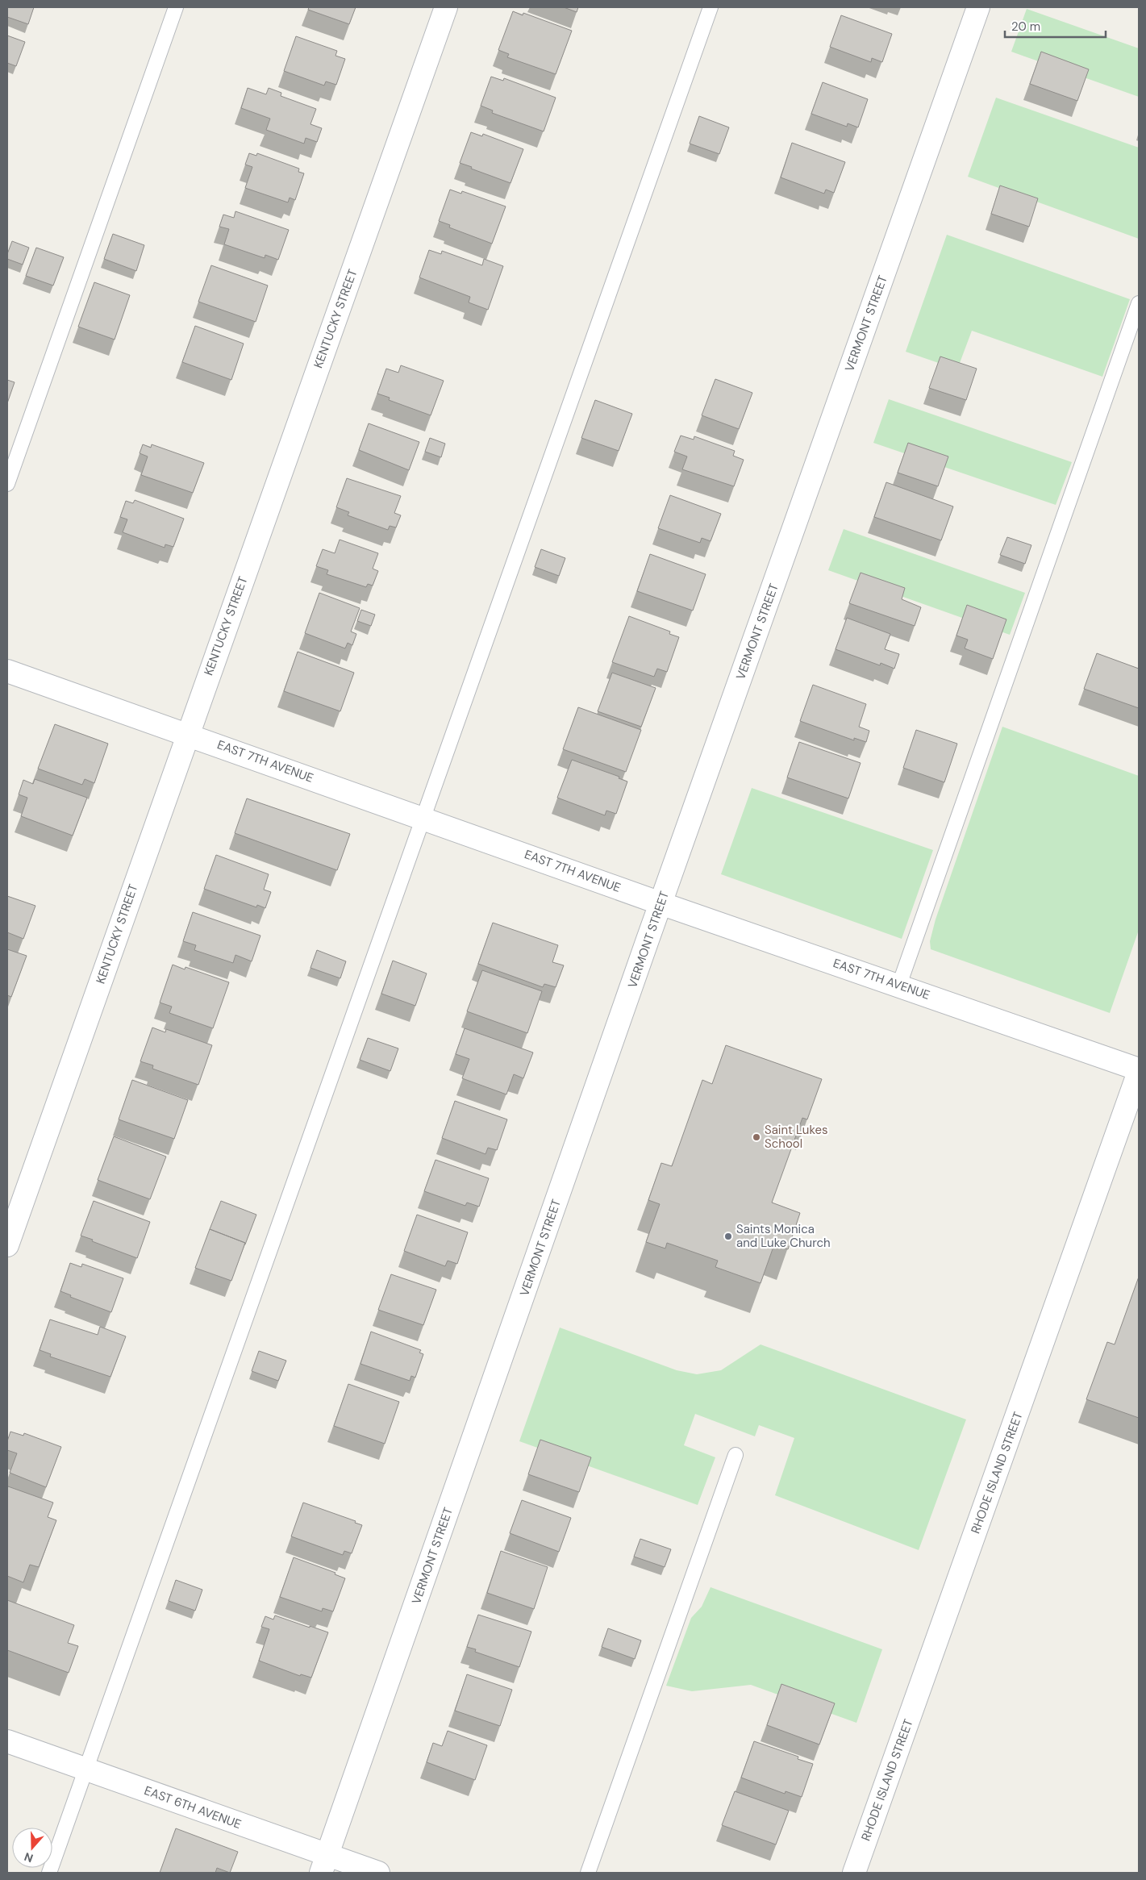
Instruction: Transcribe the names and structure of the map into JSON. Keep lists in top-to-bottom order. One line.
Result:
{"streets":{"street":["KENTUCKY STREET","VERMONT STREET","EAST 7TH AVENUE","RHODE ISLAND STREET","EAST 6TH AVENUE"]},"crossings":[["KENTUCKY STREET","EAST 7TH AVENUE"],["VERMONT STREET","EAST 7TH AVENUE"],["VERMONT STREET","EAST 6TH AVENUE"],["EAST 7TH AVENUE","RHODE ISLAND STREET"]],"places":["Saint Lukes School","Saints Monica and Luke Church"],"scale_bar":"20 m","north":"bottom"}
